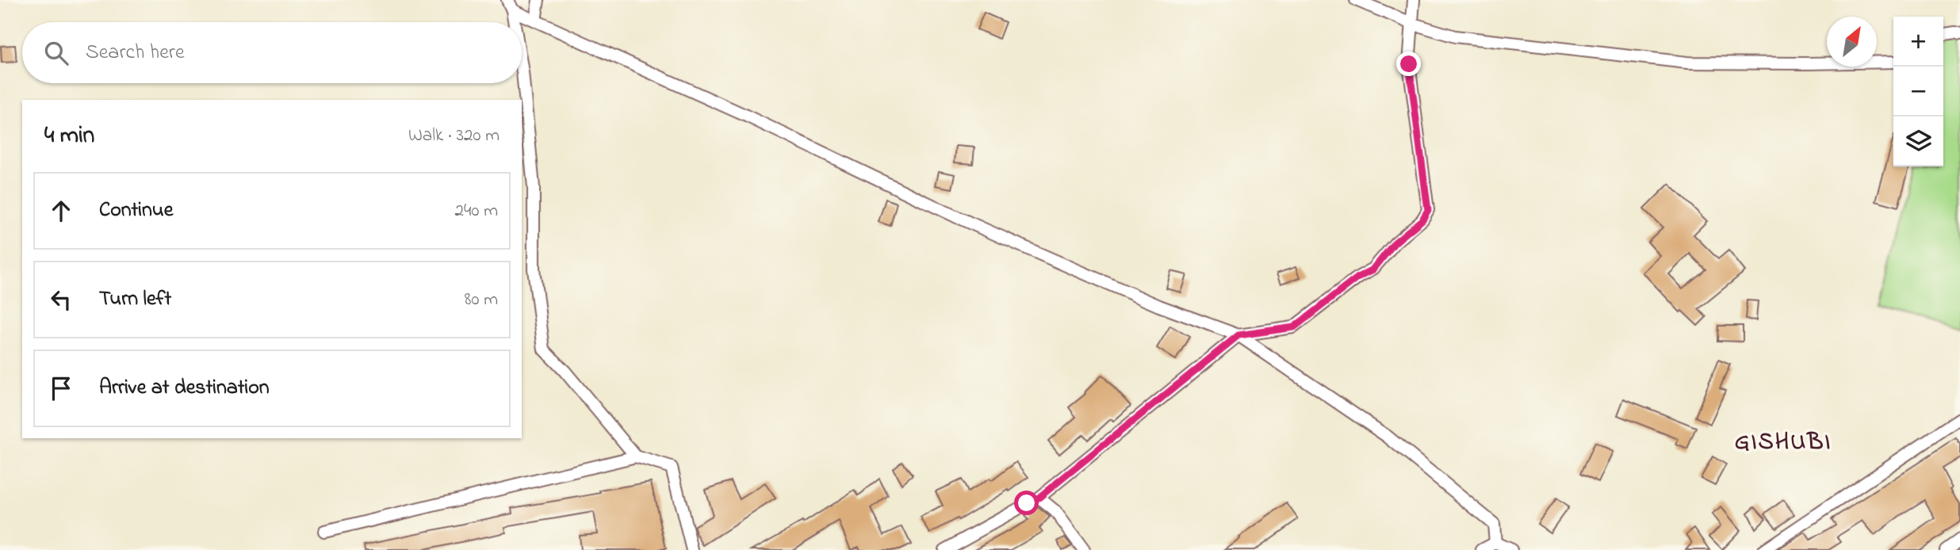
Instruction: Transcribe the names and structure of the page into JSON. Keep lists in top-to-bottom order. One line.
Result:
{"districts":["GISHUBI"],"north":"top right","page":{"map_buttons":["+","−"],"search":"Search here","heading":["4 min","Walk · 320 m"],"list":[["Continue","240 m"],["Turn left","80 m"],"Arrive at destination"]}}
